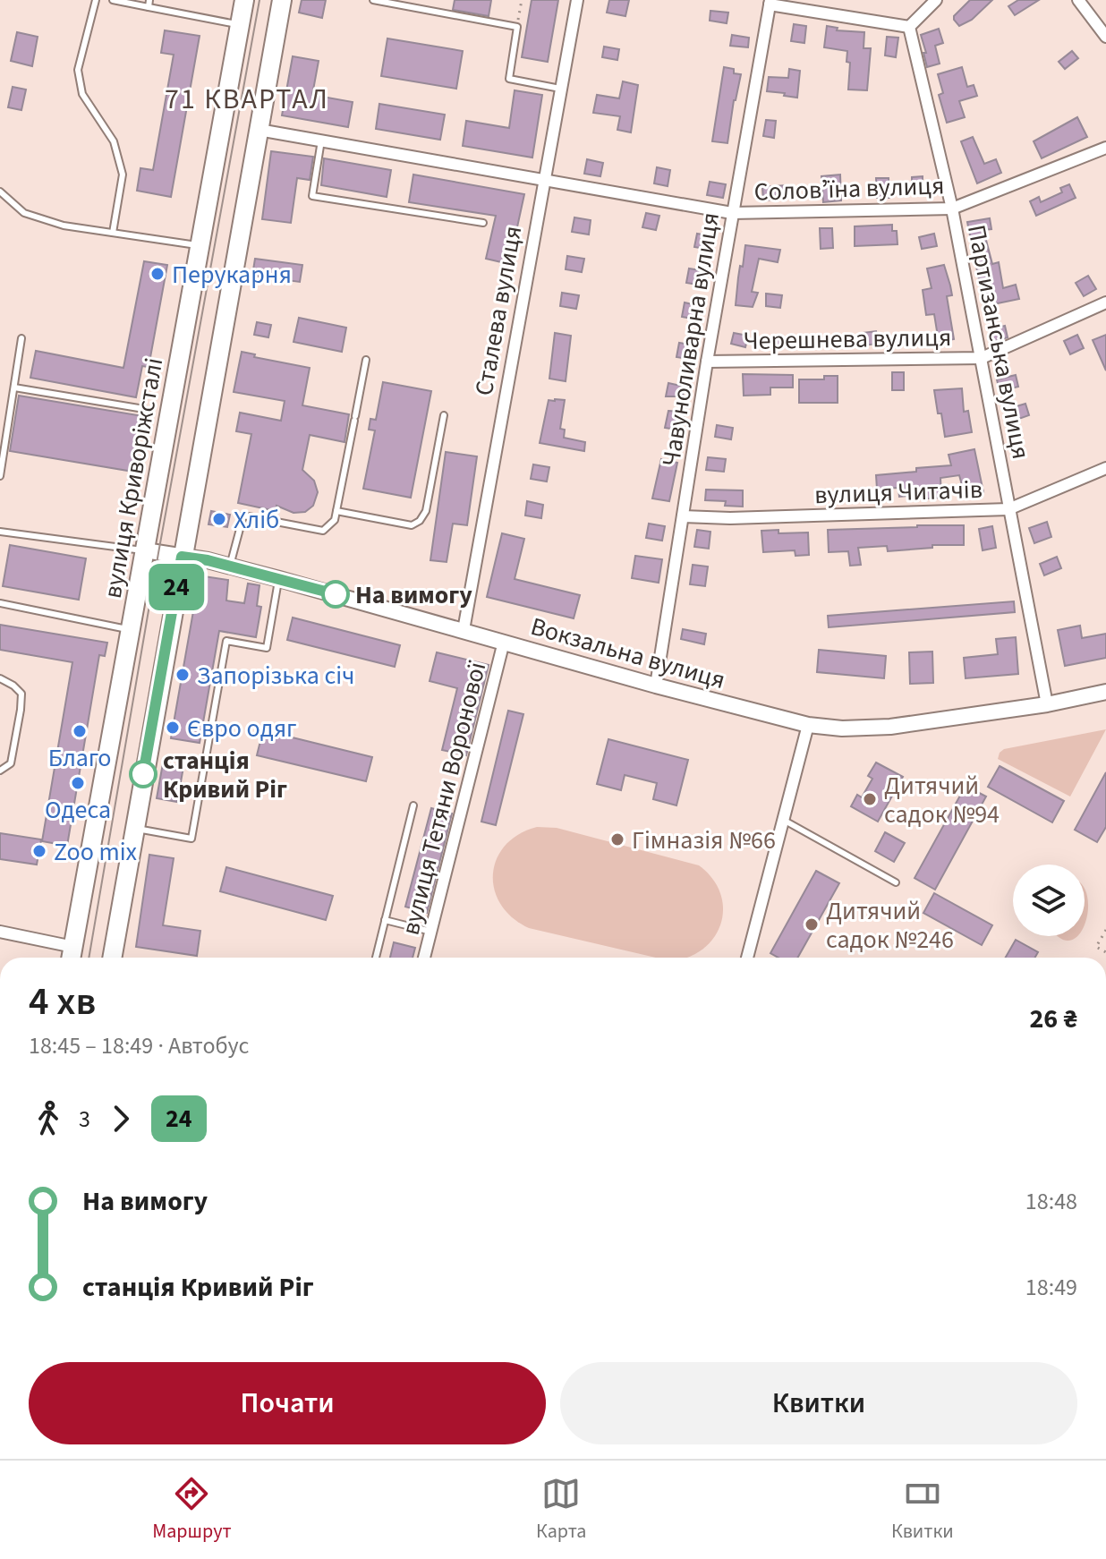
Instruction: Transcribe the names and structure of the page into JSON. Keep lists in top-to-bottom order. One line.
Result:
{"streets":{"main road":["вулиця Криворіжсталі"],"street":["Соловʼїна вулиця","Сталева вулиця","Черешнева вулиця","Чавуноливарна вулиця","Партизанська вулиця","вулиця Читачів","Вокзальна вулиця","вулиця Тетяни Воронової"]},"crossings":[["Соловʼїна вулиця","Сталева вулиця"],["Соловʼїна вулиця","Чавуноливарна вулиця"],["Соловʼїна вулиця","Партизанська вулиця"],["Сталева вулиця","Вокзальна вулиця"],["Черешнева вулиця","Чавуноливарна вулиця"],["Черешнева вулиця","Партизанська вулиця"],["Чавуноливарна вулиця","вулиця Читачів"],["Чавуноливарна вулиця","Вокзальна вулиця"],["Партизанська вулиця","вулиця Читачів"],["Партизанська вулиця","Вокзальна вулиця"],["вулиця Криворіжсталі","Вокзальна вулиця"],["Вокзальна вулиця","вулиця Тетяни Воронової"]],"districts":["71 КВАРТАЛ"],"places":["Перукарня","Хліб","На вимогу","Запорізька січ","Євро одяг","Благо","станція Кривий Ріг","Одеса","Дитячий садок №94","Гімназія №66","Zoo mix","Дитячий садок №246"],"lines":["bus line 24"],"page":{"on_map":"24","heading":["4 хв","18:45 – 18:49 · Автобус","26 ₴"],"legs":["3","24"],"list":[{"name":"На вимогу","value":"18:48"},{"name":"станція Кривий Ріг","value":"18:49"}],"buttons":["Почати","Квитки"],"tabs":["Маршрут","Карта","Квитки"]}}
